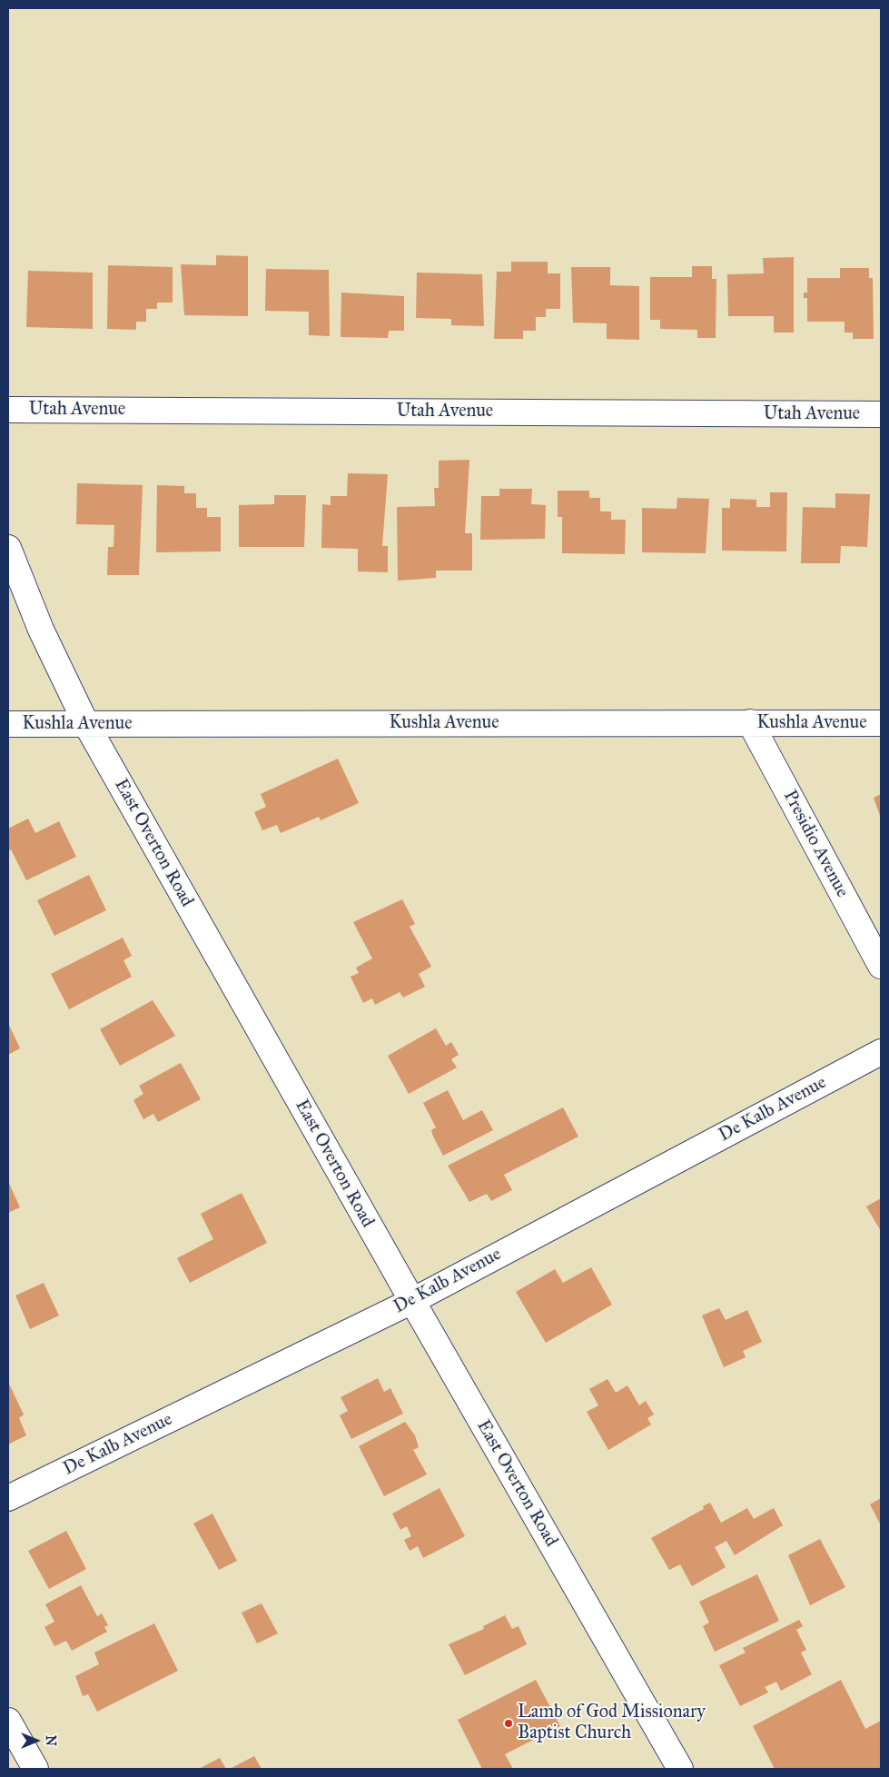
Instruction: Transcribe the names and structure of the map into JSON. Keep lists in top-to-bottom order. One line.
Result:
{"streets":{"street":["Utah Avenue","Kushla Avenue","East Overton Road","Presidio Avenue","De Kalb Avenue"]},"crossings":[["Kushla Avenue","East Overton Road"],["Kushla Avenue","Presidio Avenue"],["East Overton Road","De Kalb Avenue"]],"places":["Lamb of God Missionary Baptist Church"],"north":"right"}
